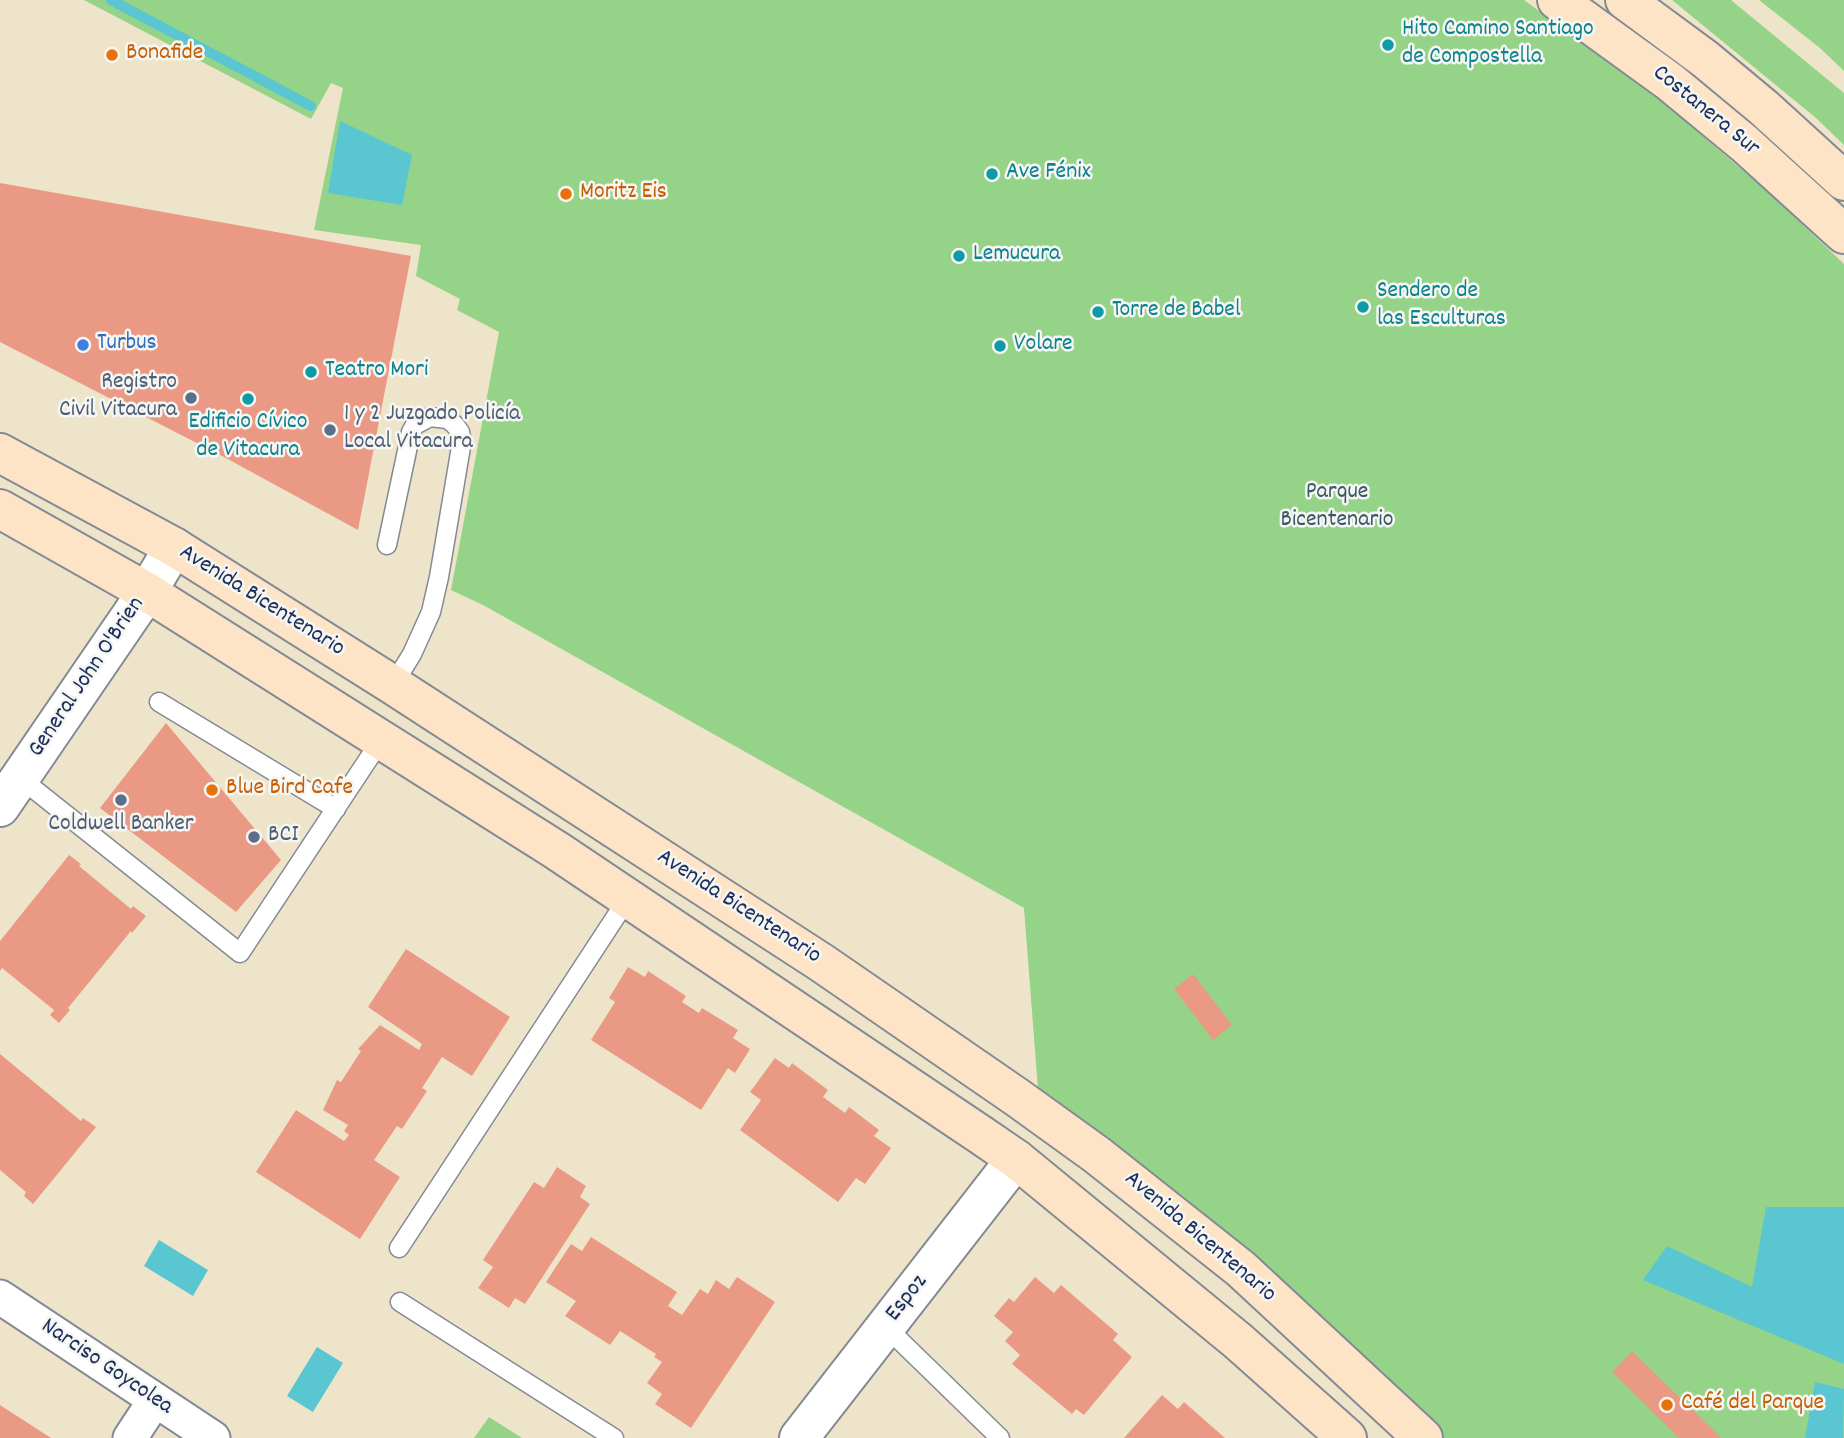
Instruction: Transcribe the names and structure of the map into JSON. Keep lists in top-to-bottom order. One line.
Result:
{"streets":{"main road":["Costanera Sur","Avenida Bicentenario"],"street":["General John O'Brien","Espoz","Narciso Goycolea"]},"crossings":[["Avenida Bicentenario","General John O'Brien"]],"parks":["Parque Bicentenario"],"places":["Hito Camino Santiago de Compostella","Bonafide","Ave Fénix","Moritz Eis","Lemucura","Sendero de las Esculturas","Torre de Babel","Turbus","Volare","Teatro Mori","Registro Civil Vitacura","Edificio Cívico de Vitacura","1 y 2 Juzgado Policía Local Vitacura","Blue Bird Cafe","Coldwell Banker","BCI","Café del Parque"]}
